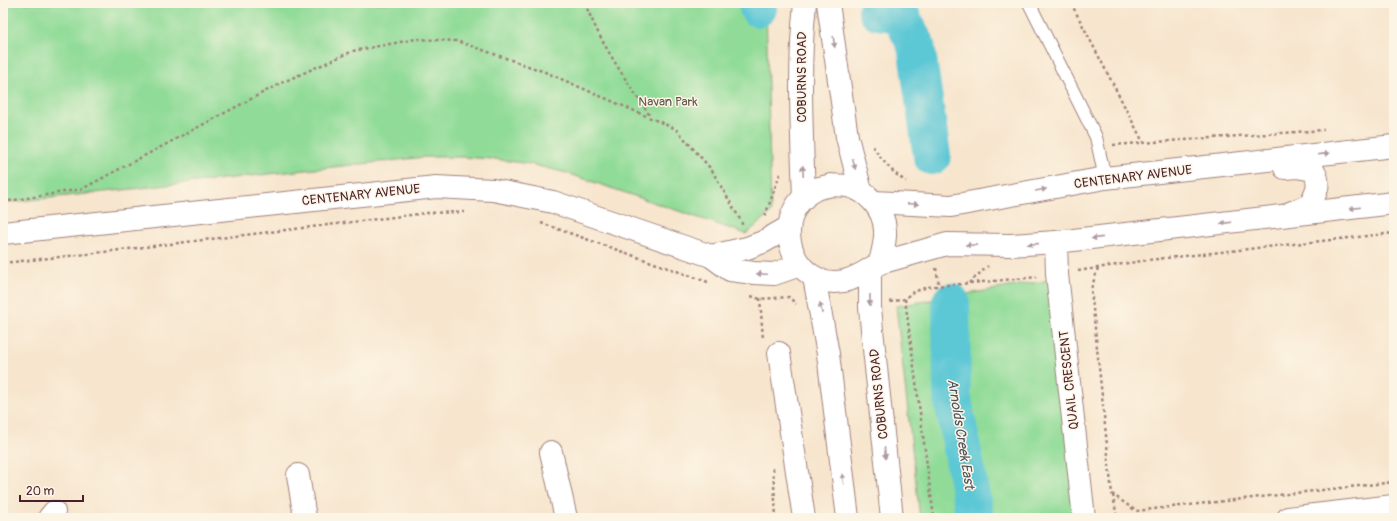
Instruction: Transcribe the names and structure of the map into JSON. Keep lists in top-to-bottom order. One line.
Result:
{"streets":{"street":["COBURNS ROAD","CENTENARY AVENUE","QUAIL CRESCENT"]},"crossings":[["COBURNS ROAD","CENTENARY AVENUE"]],"water":["Arnolds Creek East"],"parks":["Navan Park"],"scale_bar":"20 m"}
